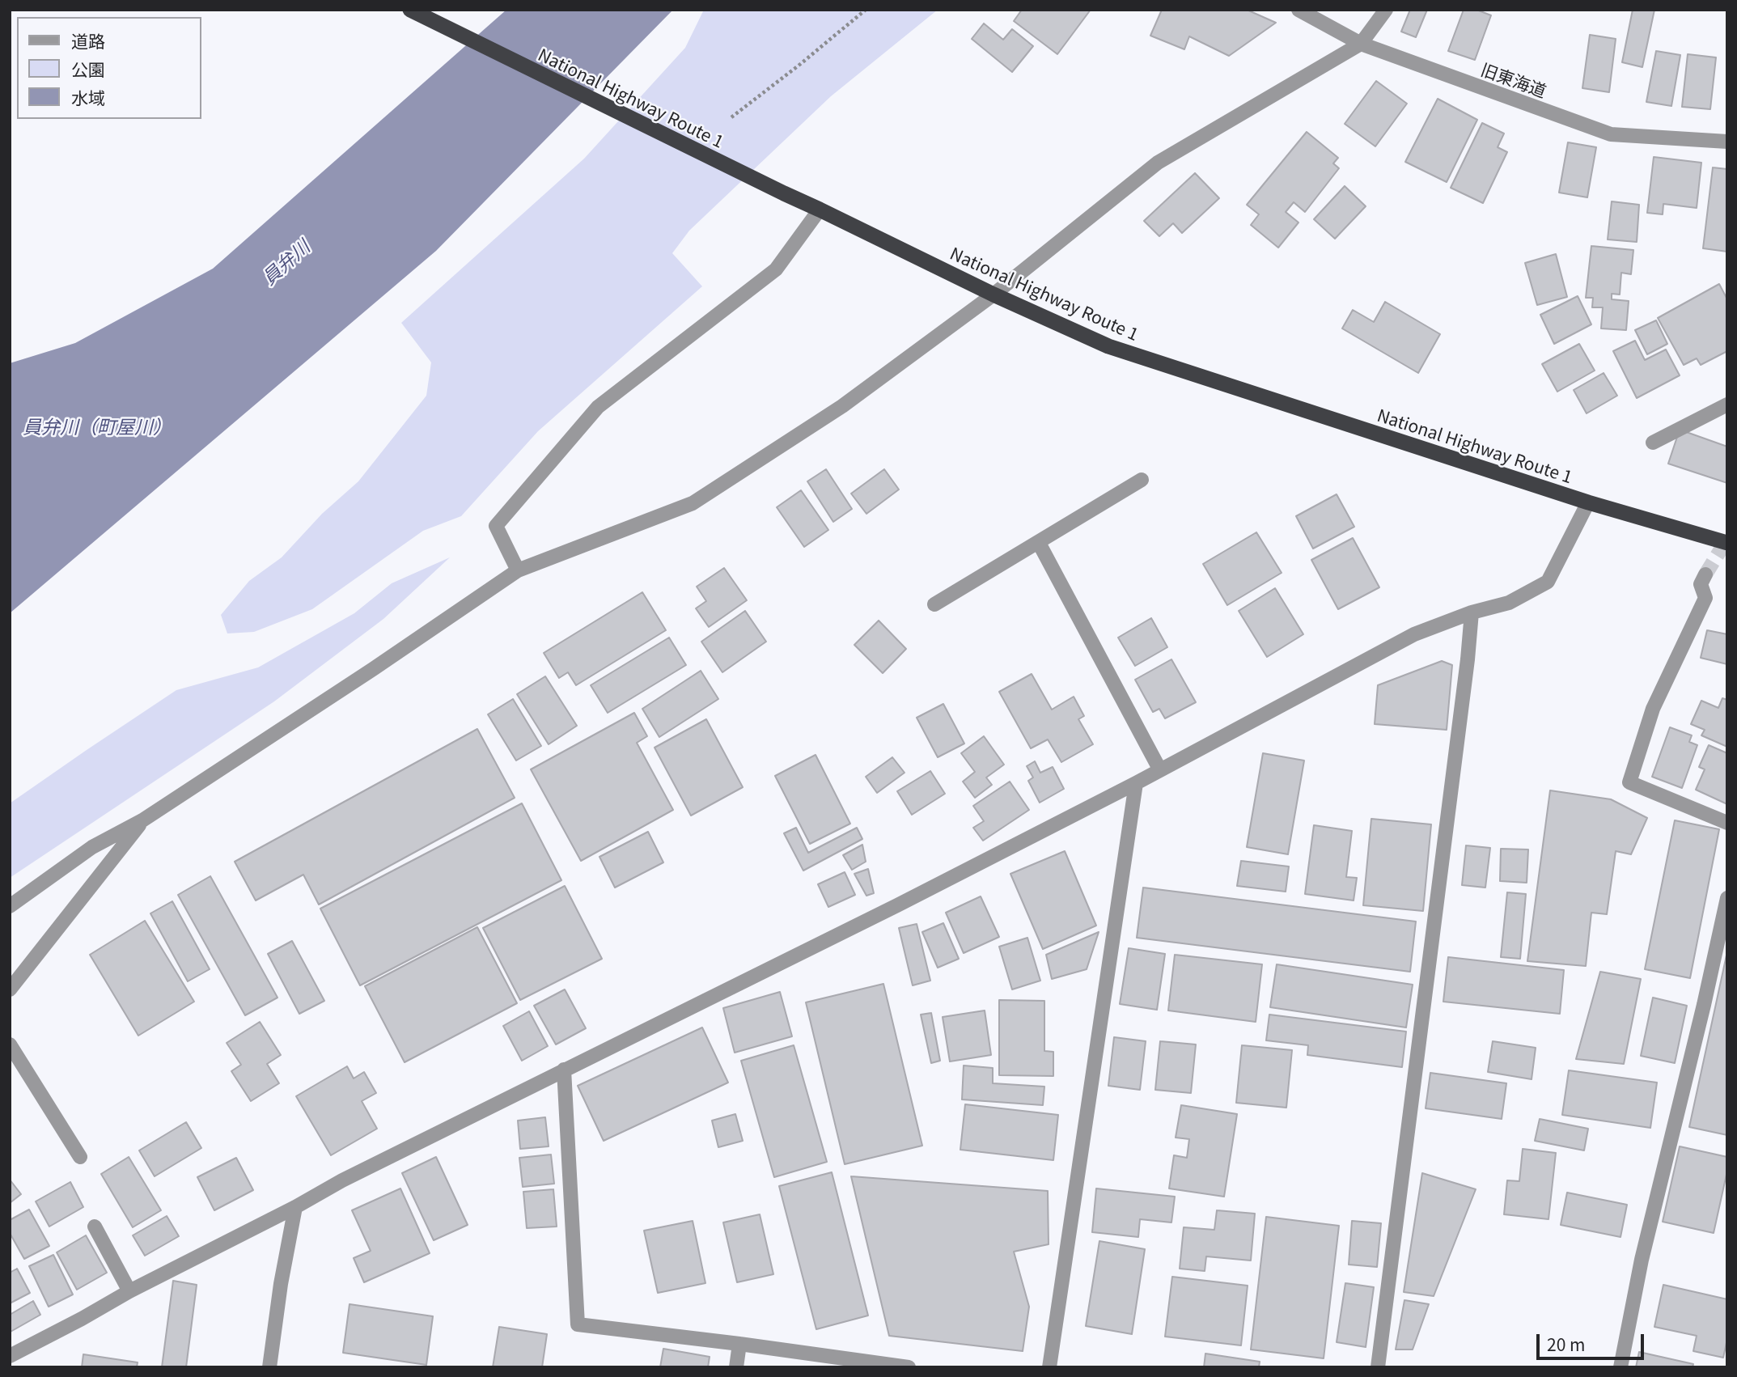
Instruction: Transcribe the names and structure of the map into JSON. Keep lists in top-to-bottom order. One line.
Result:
{"streets":{"highway":["National Highway Route 1"],"street":["旧東海道"]},"water":["員弁川","員弁川（町屋川）"],"legend":["道路","公園","水域"],"scale_bar":"20 m"}
